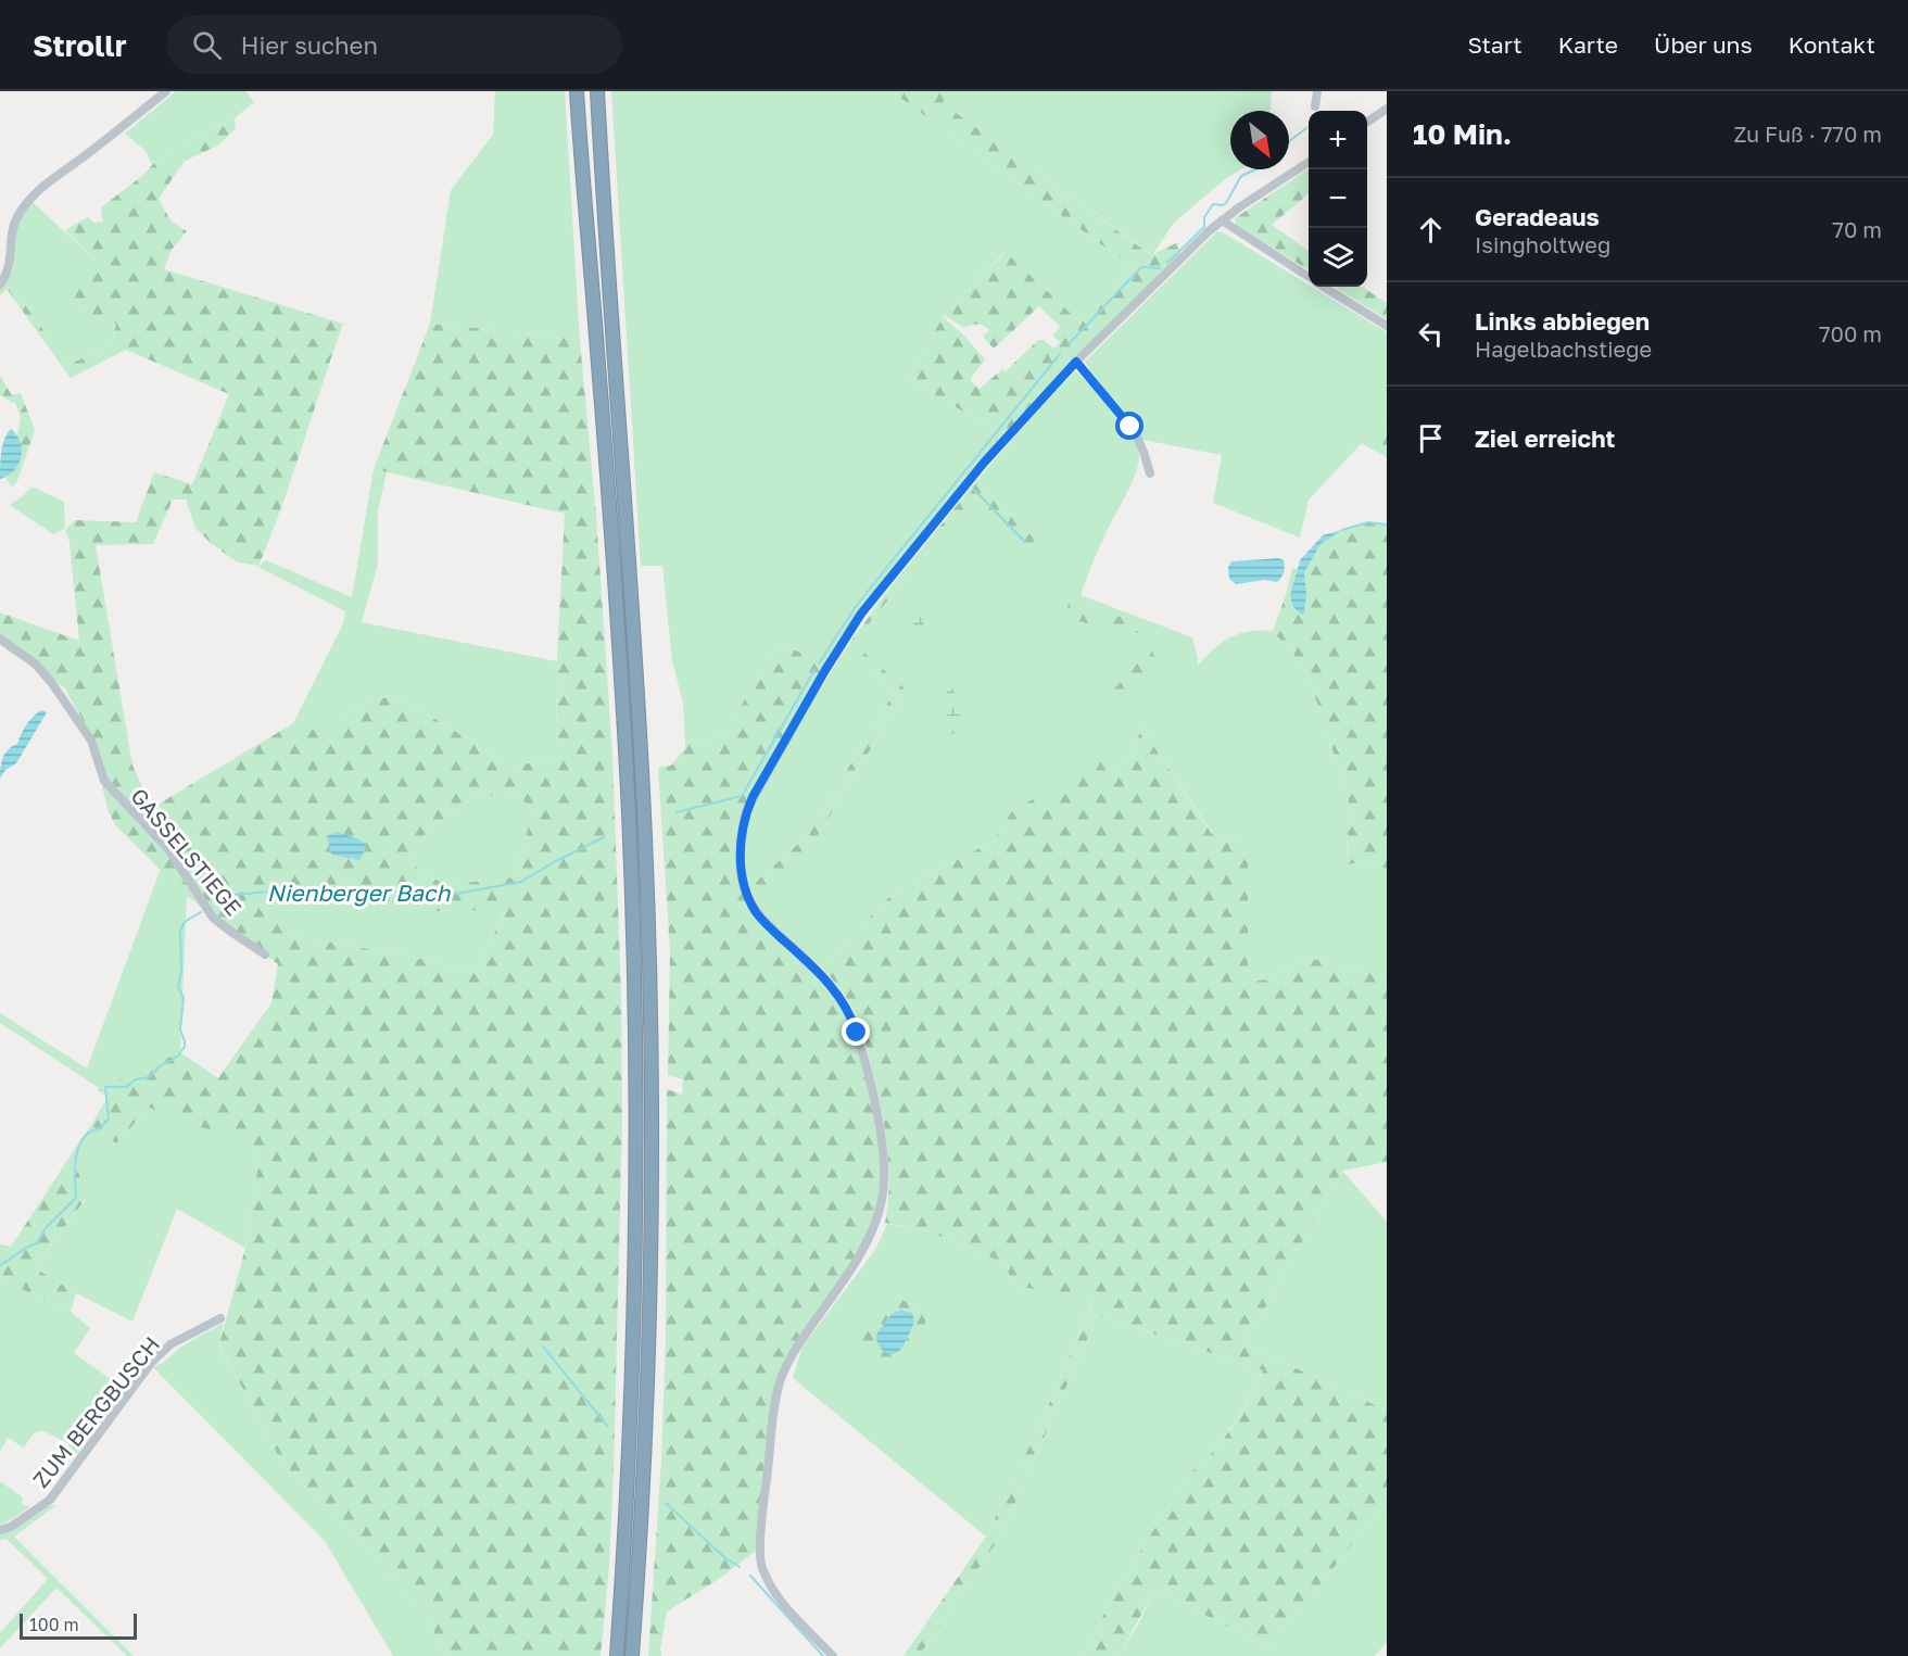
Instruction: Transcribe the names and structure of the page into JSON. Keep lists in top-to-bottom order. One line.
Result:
{"streets":{"street":["GASSELSTIEGE","ZUM BERGBUSCH"]},"water":["Nienberger Bach"],"scale_bar":"100 m","north":"bottom right","page":{"header":"Strollr","search":"Hier suchen","nav":["Start","Karte","Über uns","Kontakt"],"heading":["10 Min.","Zu Fuß · 770 m"],"map_buttons":["+","−"],"list":[["Geradeaus","Isingholtweg","70 m"],["Links abbiegen","Hagelbachstiege","700 m"],"Ziel erreicht"],"scale":"100 m"}}
